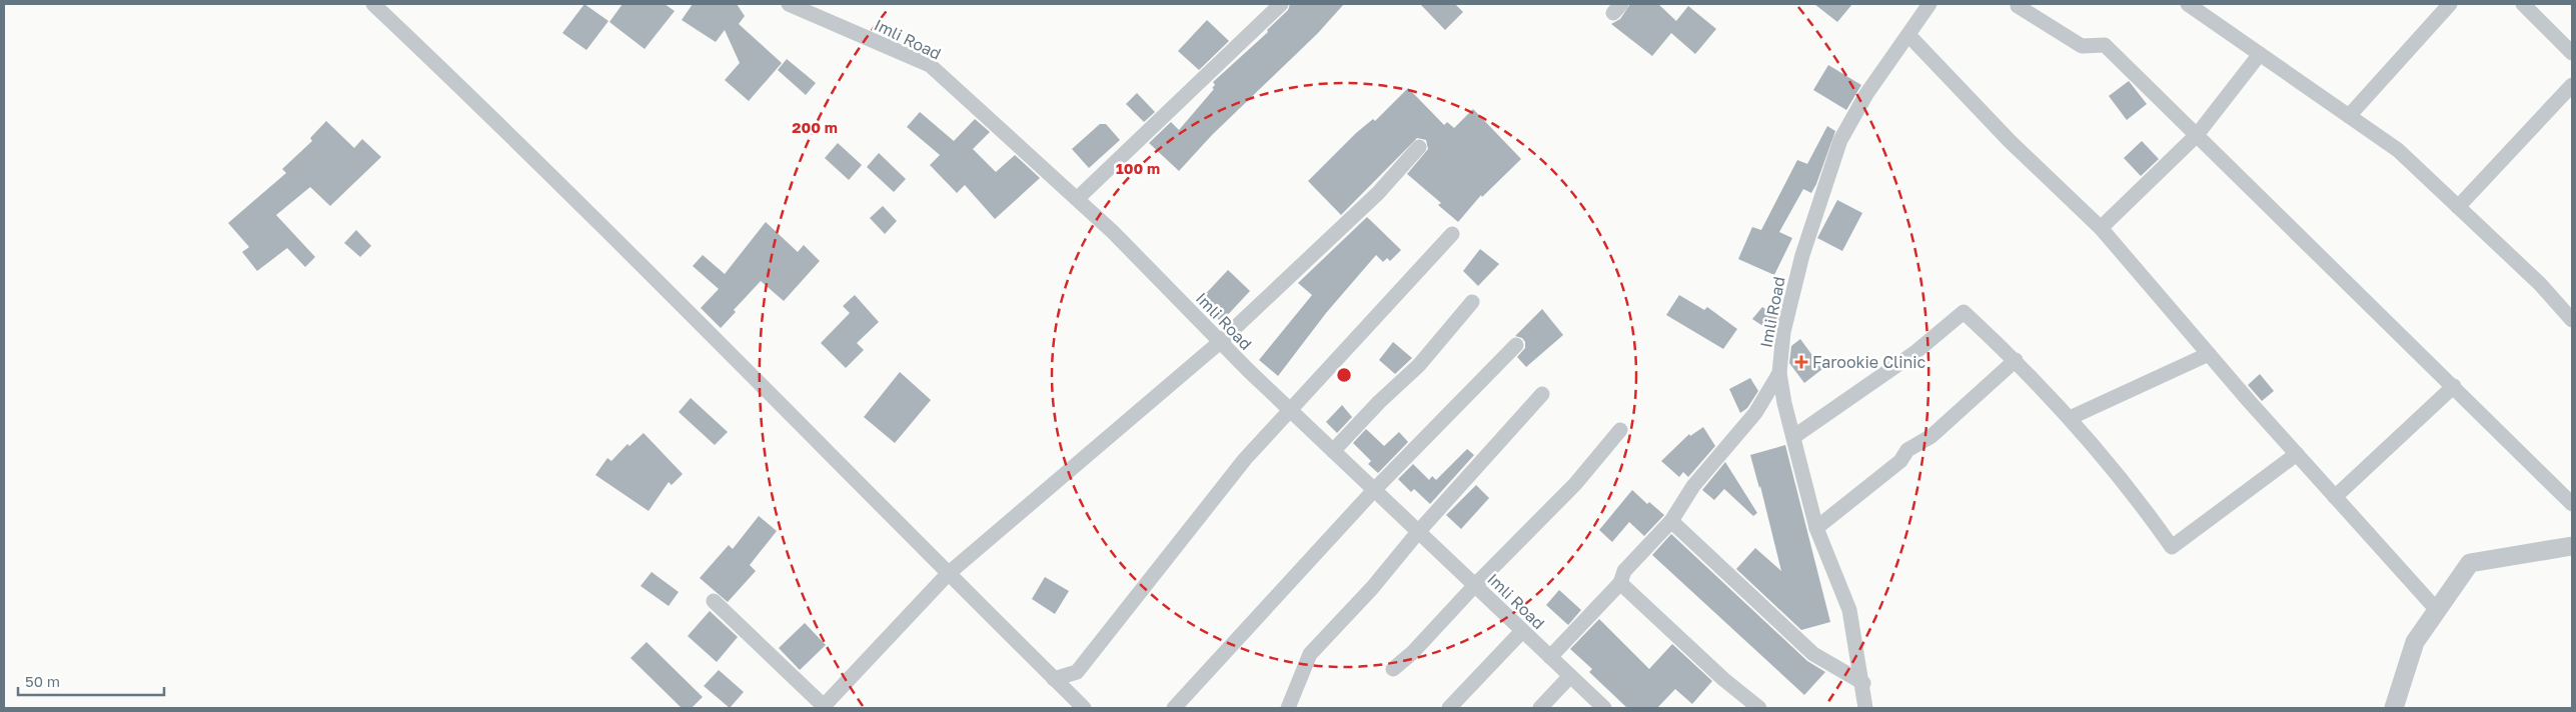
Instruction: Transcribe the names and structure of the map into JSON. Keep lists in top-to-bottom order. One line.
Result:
{"streets":{"street":["Imli Road"]},"places":{"health":["Farookie Clinic"]},"scale_bar":"50 m","rings":["200 m","100 m"]}
